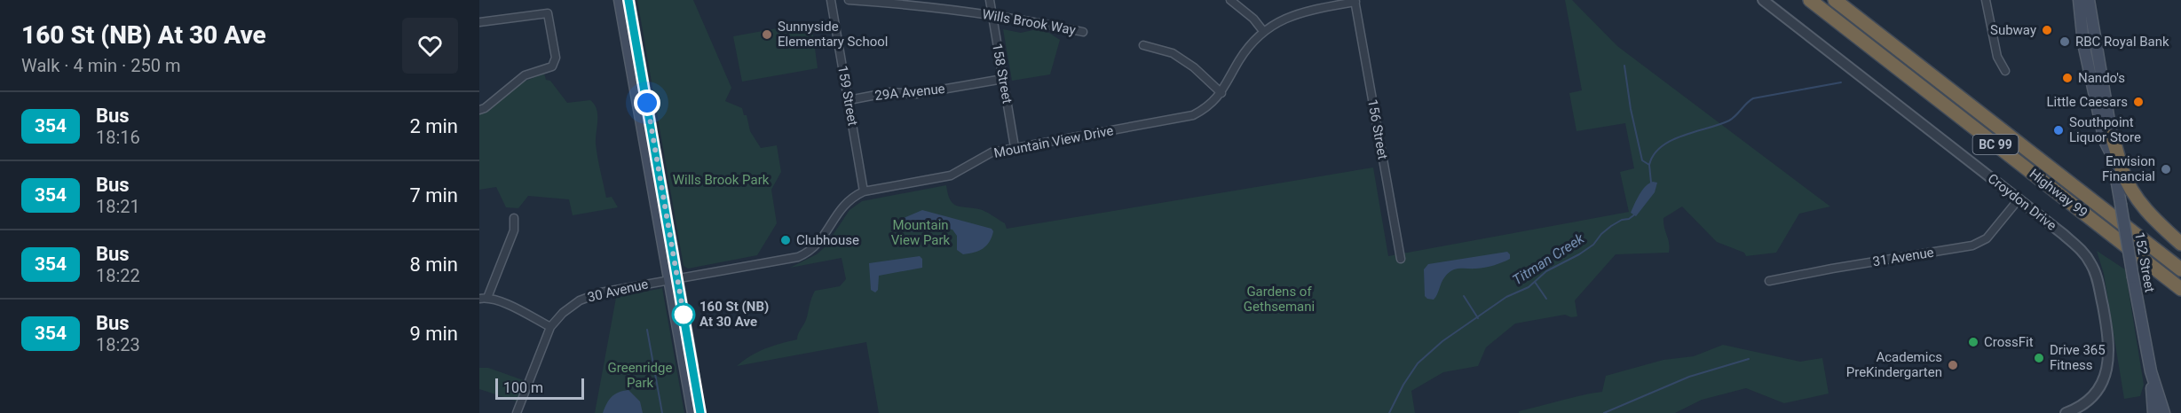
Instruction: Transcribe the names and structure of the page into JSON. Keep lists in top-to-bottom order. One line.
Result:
{"streets":{"highway":["BC 99","Highway 99"],"main road":["152 Street"],"street":["Wills Brook Way","158 Street","29A Avenue","159 Street","156 Street","Mountain View Drive","Croydon Drive","31 Avenue","30 Avenue"]},"crossings":[["Wills Brook Way","158 Street"],["158 Street","29A Avenue"],["158 Street","Mountain View Drive"],["29A Avenue","159 Street"],["159 Street","Mountain View Drive"],["156 Street","Mountain View Drive"],["Mountain View Drive","30 Avenue"],["Croydon Drive","31 Avenue"]],"water":["Titman Creek"],"parks":["Wills Brook Park","Mountain View Park","Gardens of Gethsemani","Greenridge Park"],"places":["Subway","Sunnyside Elementary School","RBC Royal Bank","Nando's","Little Caesars","Southpoint Liquor Store","Envision Financial","Clubhouse","160 St (NB) At 30 Ave","CrossFit","Drive 365 Fitness","Academics PreKindergarten"],"lines":["bus line 354"],"scale_bar":"100 m","page":{"heading":["160 St (NB) At 30 Ave","Walk · 4 min · 250 m"],"list":[{"mark":"354","name":"Bus","note":"18:16","value":"2 min"},{"mark":"354","name":"Bus","note":"18:21","value":"7 min"},{"mark":"354","name":"Bus","note":"18:22","value":"8 min"},{"mark":"354","name":"Bus","note":"18:23","value":"9 min"}],"scale":"100 m"}}
